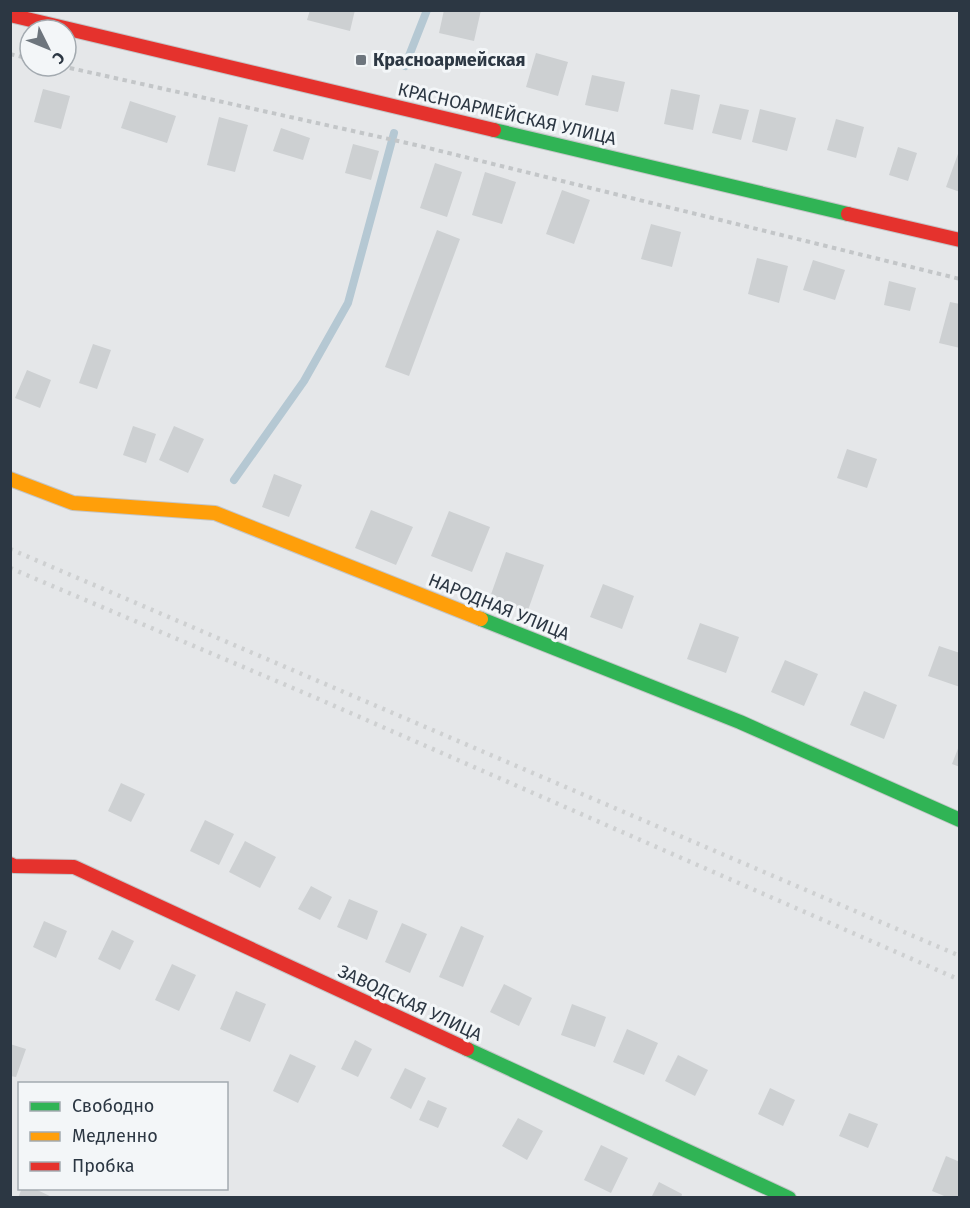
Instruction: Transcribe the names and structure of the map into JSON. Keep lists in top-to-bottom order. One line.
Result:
{"streets":{"street":["КРАСНОАРМЕЙСКАЯ УЛИЦА","НАРОДНАЯ УЛИЦА","ЗАВОДСКАЯ УЛИЦА"]},"places":{"transit":["Красноармейская"]},"legend":["Свободно","Медленно","Пробка"],"north":"bottom right"}
